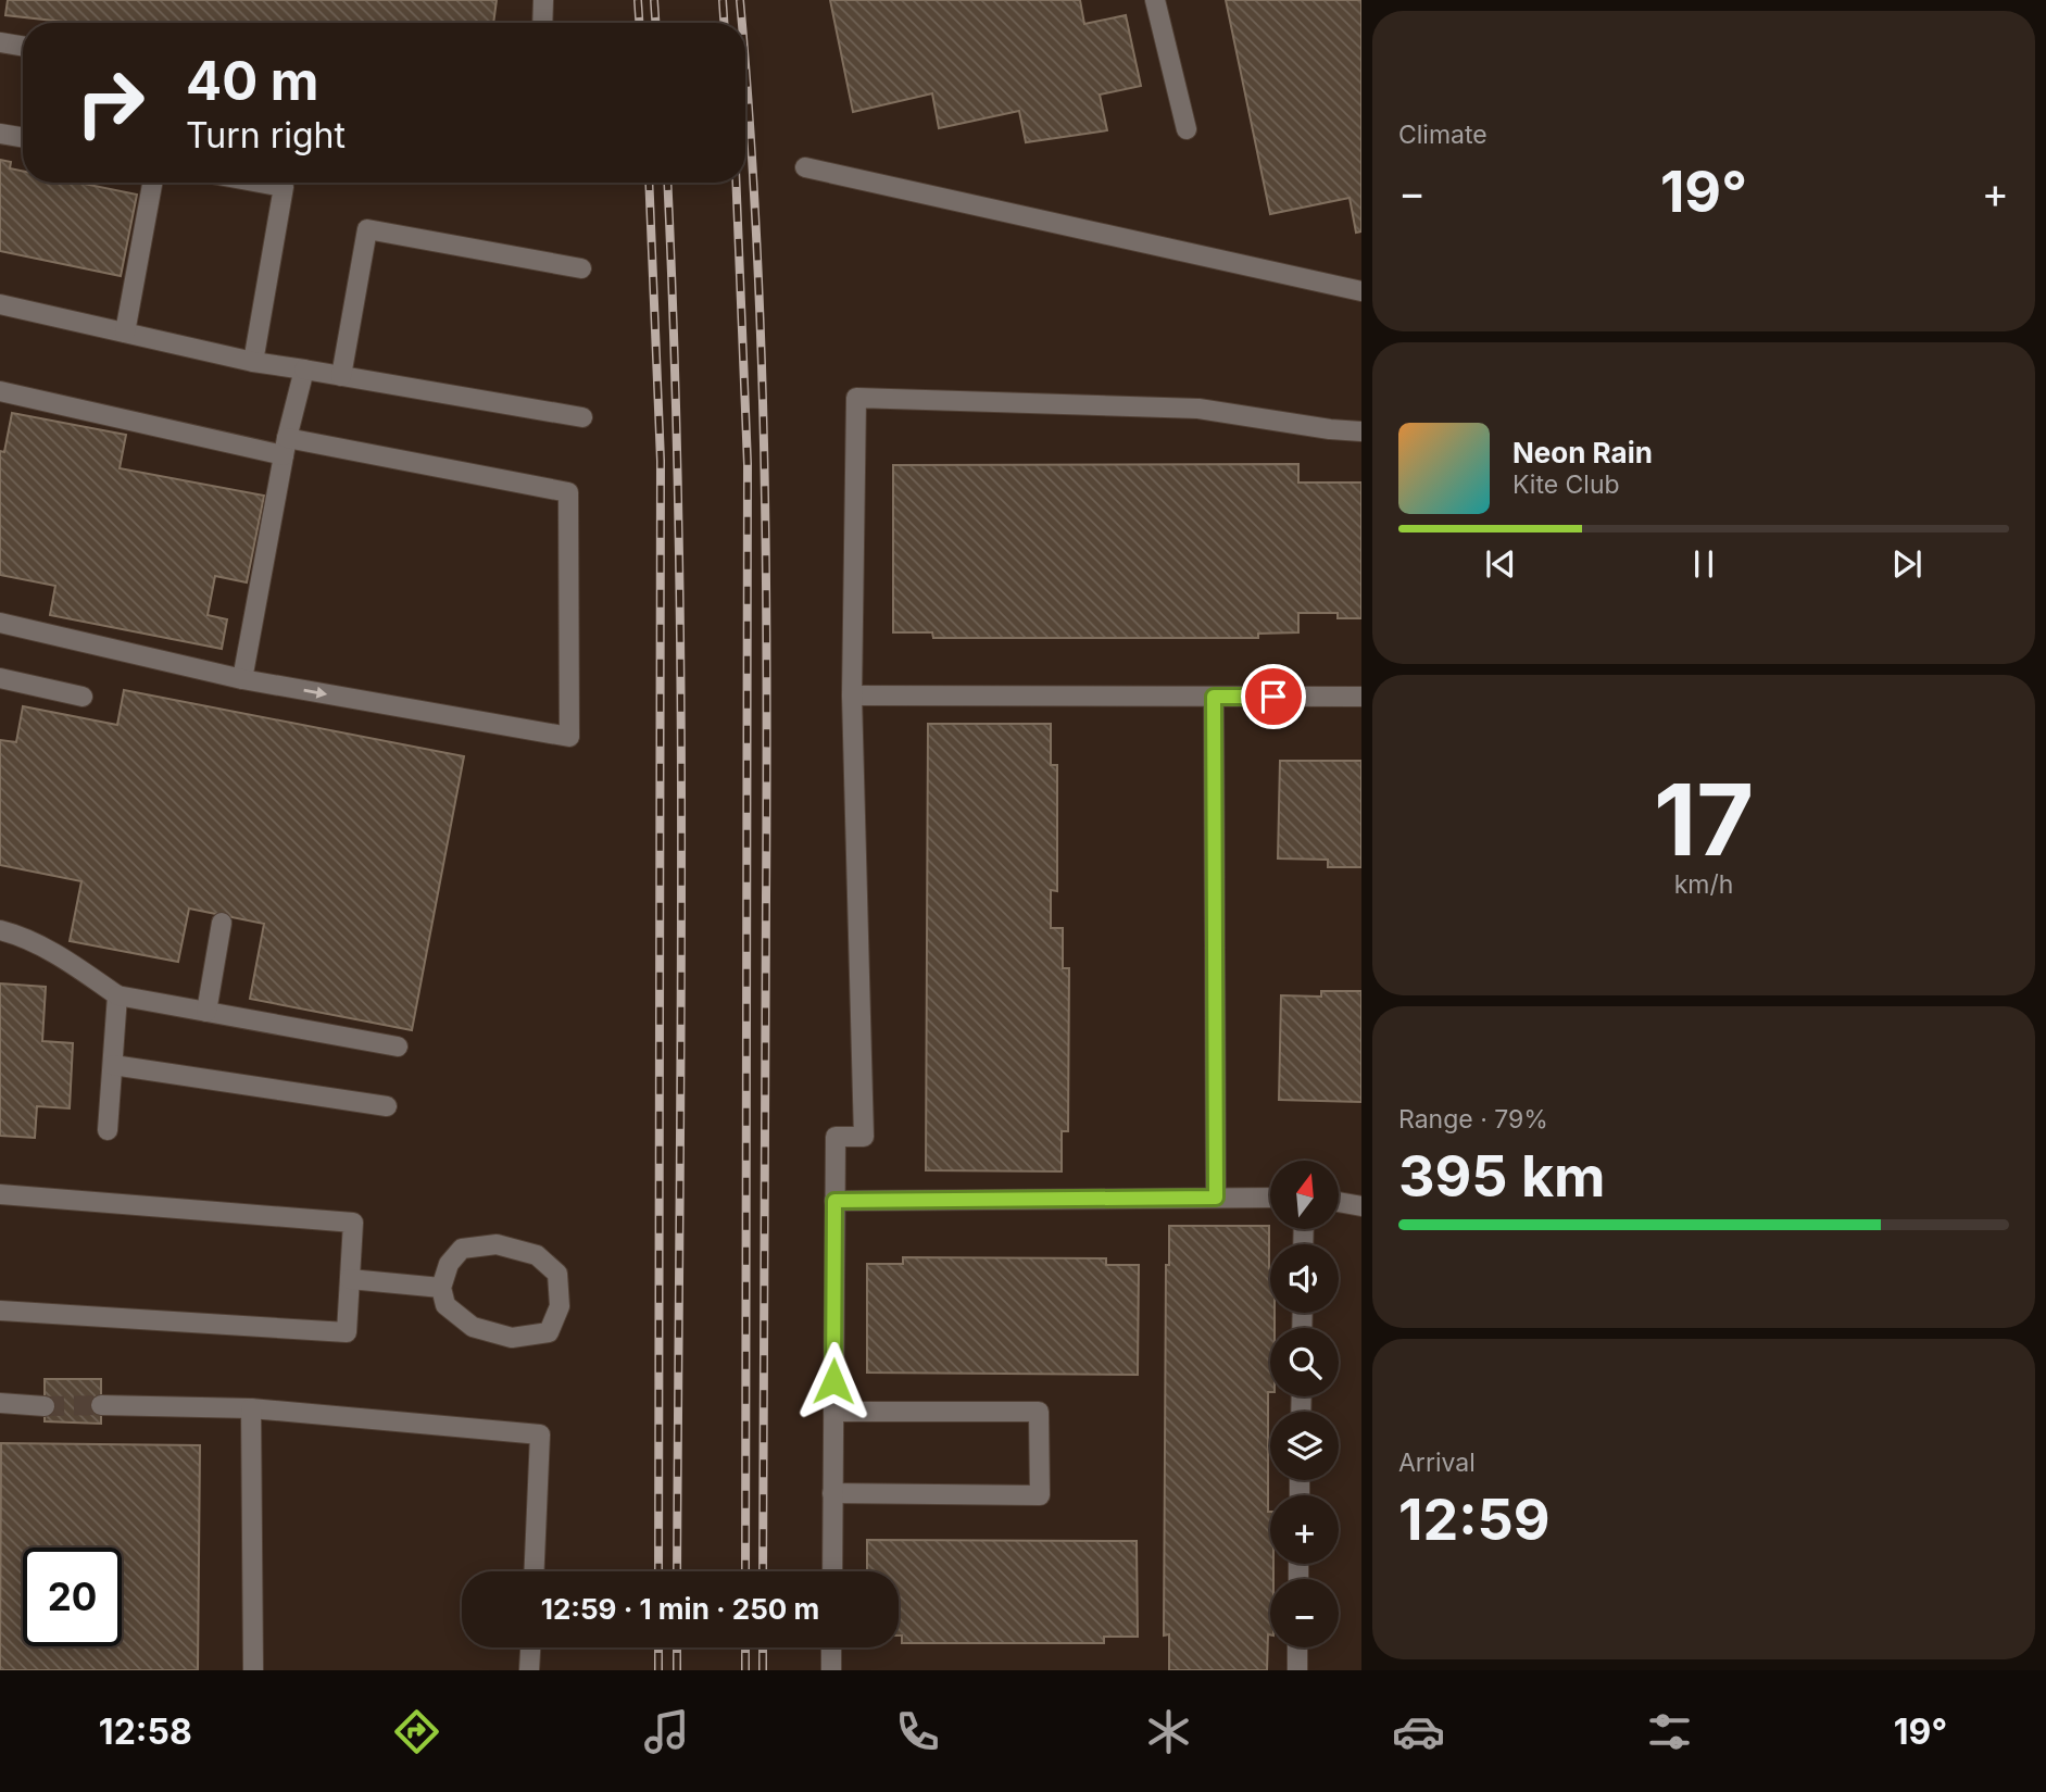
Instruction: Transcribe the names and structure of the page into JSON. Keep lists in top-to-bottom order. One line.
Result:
{"north":"top","page":{"tile":["Climate",["17","km/h"],["Range · 79%","395 km"],["Arrival","12:59"]],"turn":["40 m","Turn right"],"heat":["−","19°","+"],"song":["Neon Rain","Kite Club"],"map_buttons":["+","−"],"limit":"20","trip":"12:59 · 1 min · 250 m","tabs":["12:58","19°"]}}
